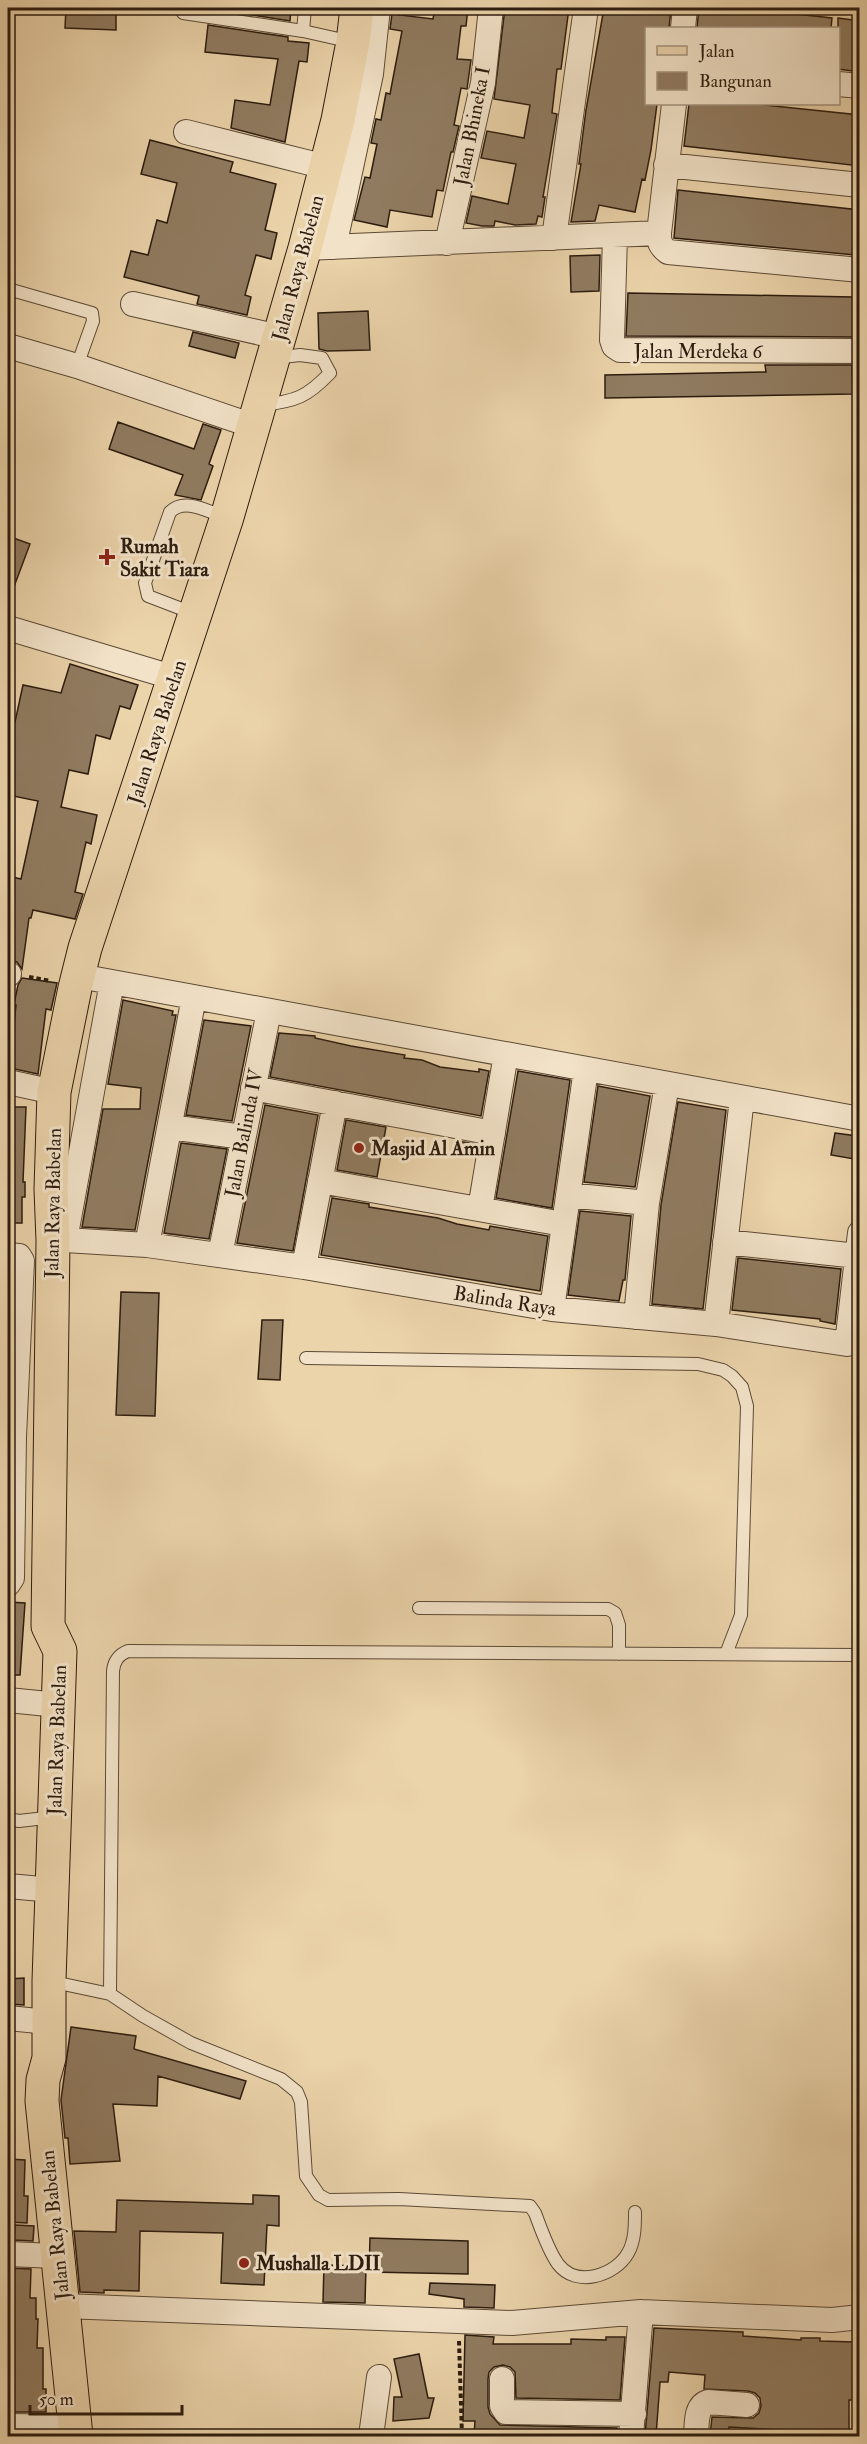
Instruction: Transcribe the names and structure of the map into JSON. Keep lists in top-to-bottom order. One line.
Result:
{"streets":{"main road":["Jalan Raya Babelan"],"street":["Jalan Bhineka I","Jalan Merdeka 6","Jalan Balinda IV","Balinda Raya"]},"crossings":[["Jalan Raya Babelan","Balinda Raya"],["Jalan Balinda IV","Balinda Raya"]],"places":{"health":["Rumah Sakit Tiara"],"other":["Masjid Al Amin","Mushalla LDII"]},"legend":["Jalan","Bangunan"],"scale_bar":"50 m"}
